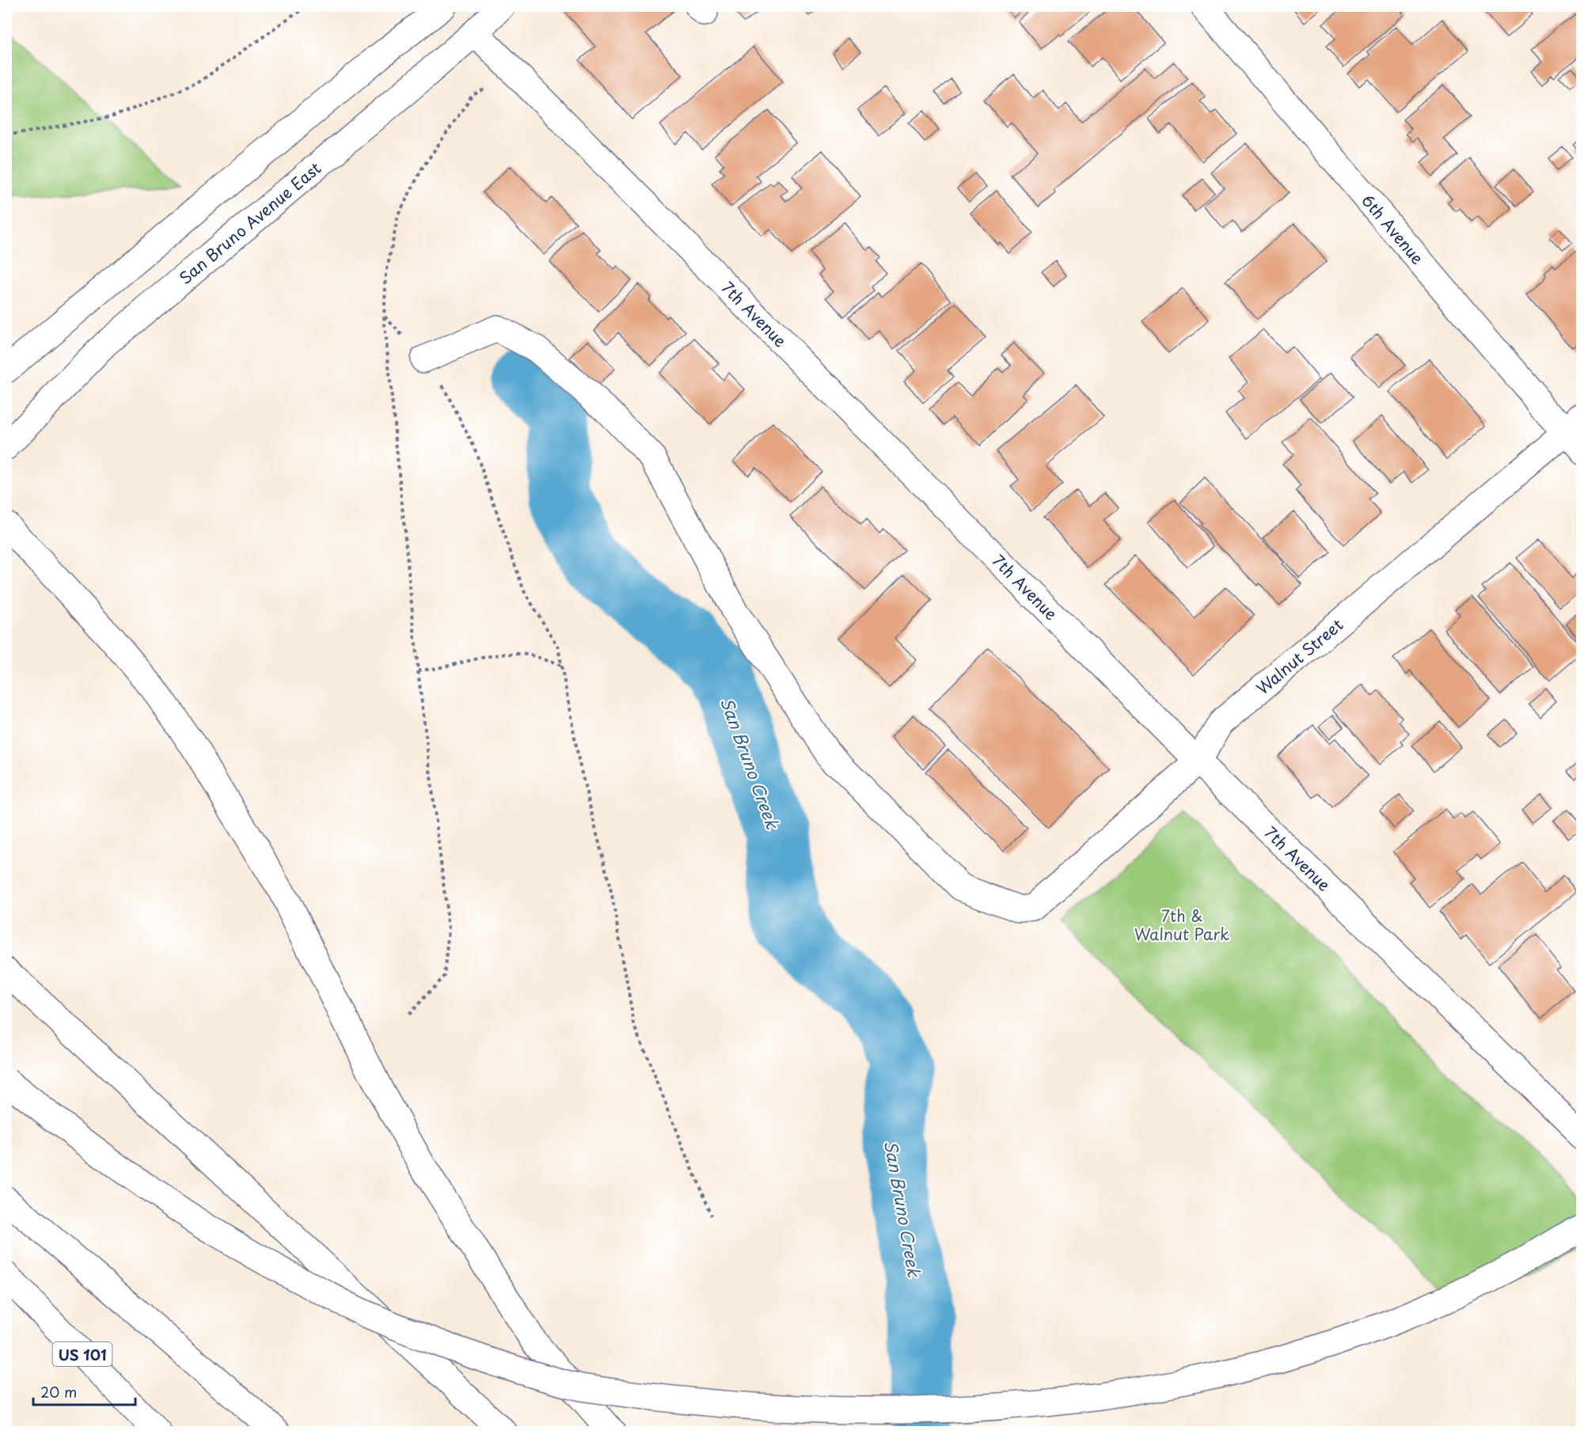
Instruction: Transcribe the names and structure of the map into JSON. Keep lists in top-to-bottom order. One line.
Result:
{"streets":{"main road":["San Bruno Avenue East","6th Avenue","7th Avenue","Walnut Street","US 101"]},"crossings":[["San Bruno Avenue East","7th Avenue"],["6th Avenue","Walnut Street"],["7th Avenue","Walnut Street"]],"water":["San Bruno Creek"],"parks":["7th & Walnut Park"],"scale_bar":"20 m"}
